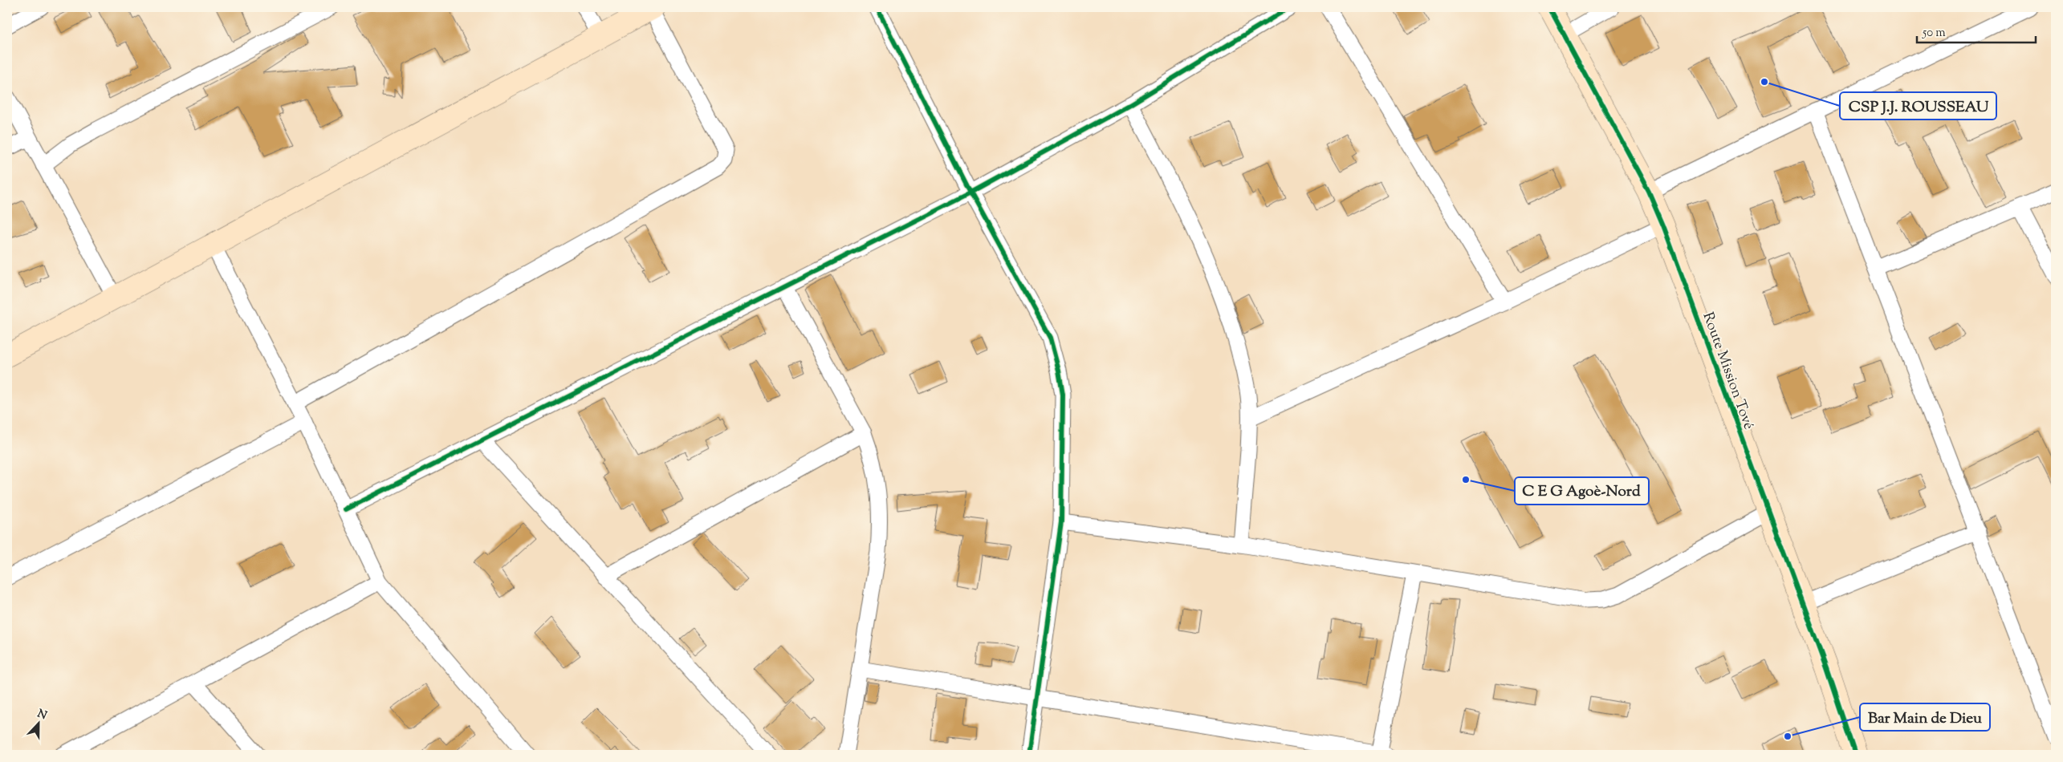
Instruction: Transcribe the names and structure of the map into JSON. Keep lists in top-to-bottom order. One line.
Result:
{"streets":{"street":["Route Mission Tové"]},"places":["CSP J.J. ROUSSEAU","C E G Agoè-Nord","Bar Main de Dieu"],"scale_bar":"50 m","north":"top"}
